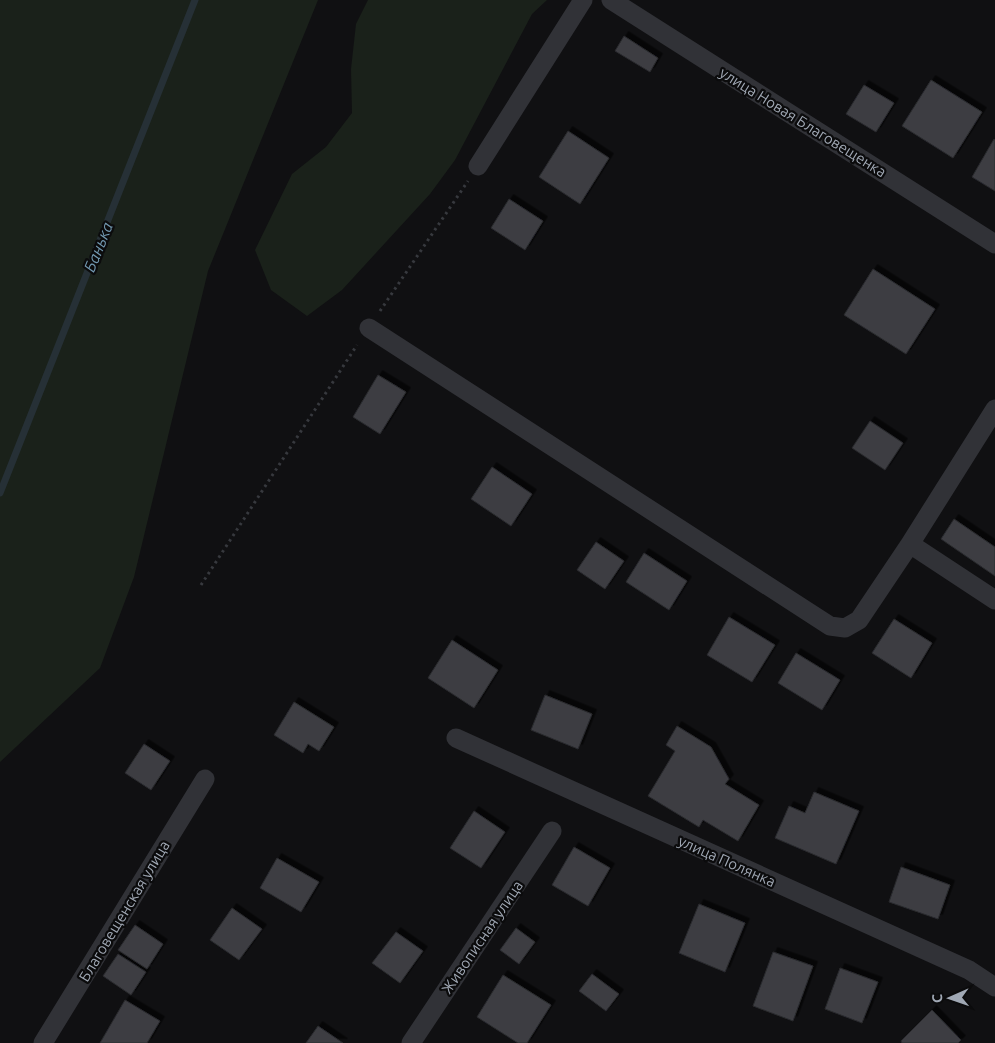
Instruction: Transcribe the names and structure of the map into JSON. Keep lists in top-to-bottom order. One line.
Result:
{"streets":{"street":["улица Новая Благовещенка","улица Полянка","Благовещенская улица","Живописная улица"]},"water":["Банька"],"north":"left"}
